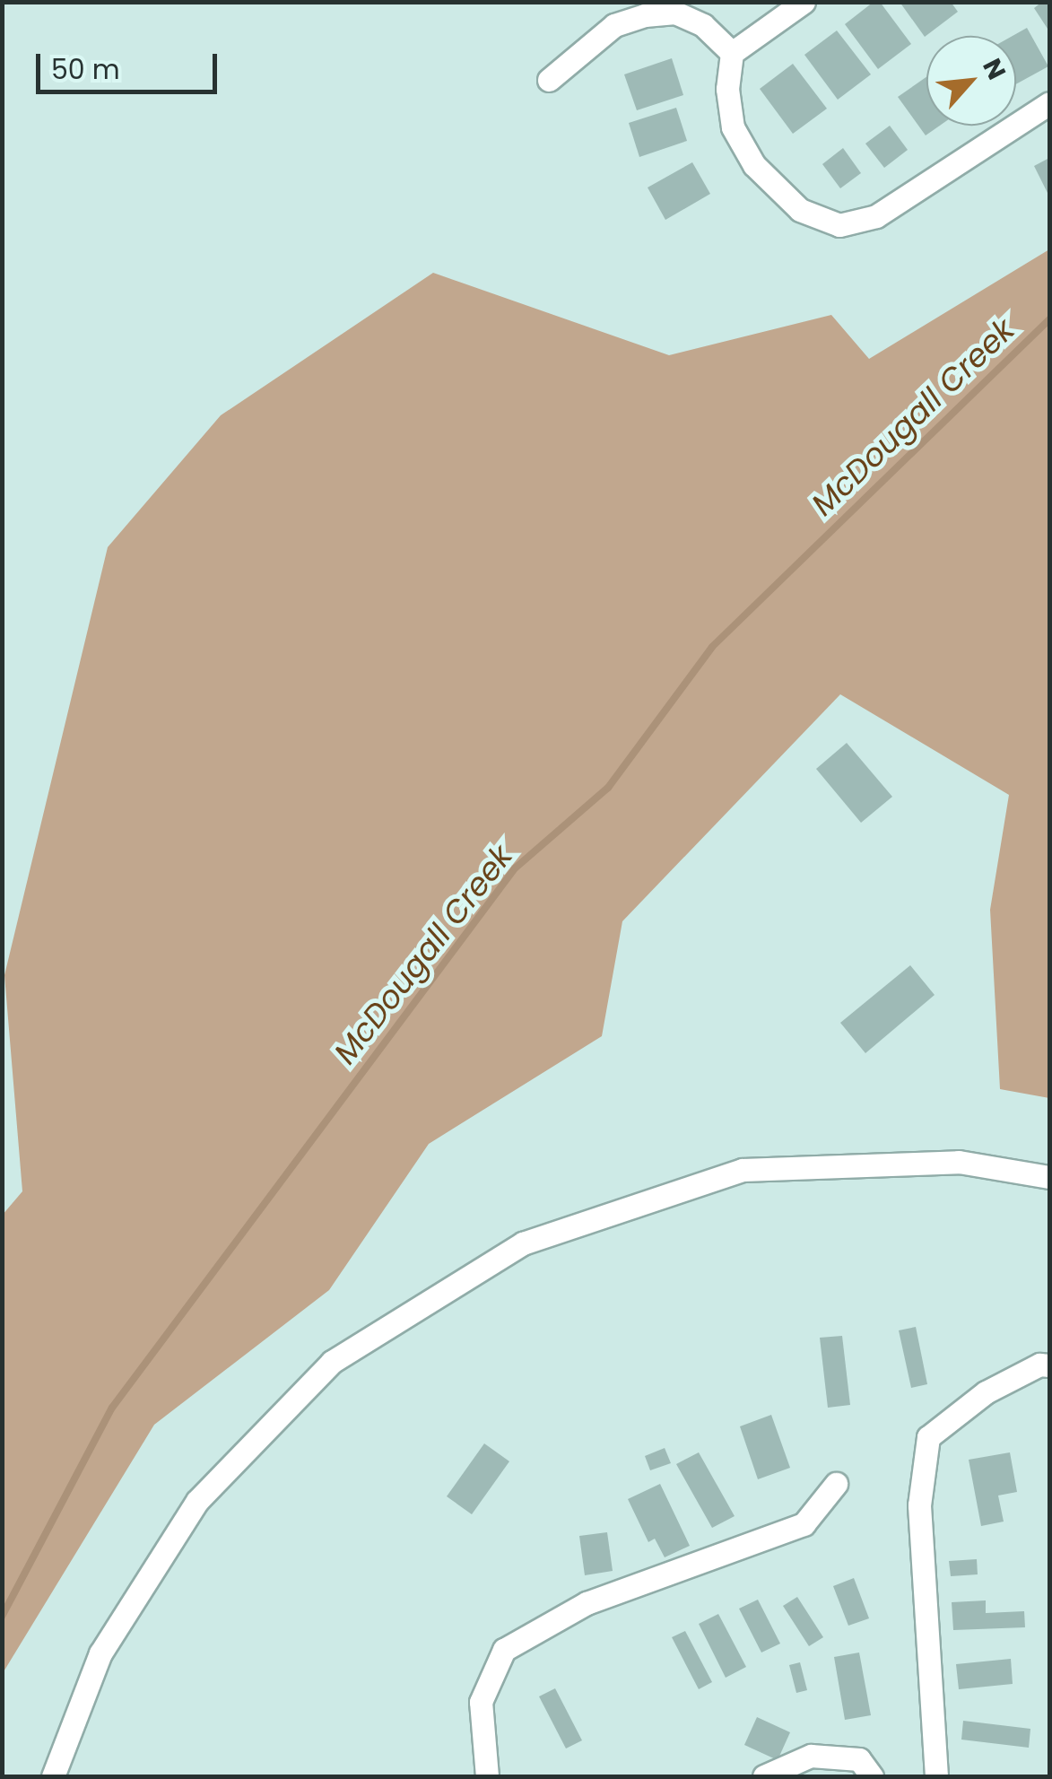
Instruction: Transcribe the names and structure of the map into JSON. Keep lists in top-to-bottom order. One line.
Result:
{"water":["McDougall Creek"],"scale_bar":"50 m","north":"top right"}
